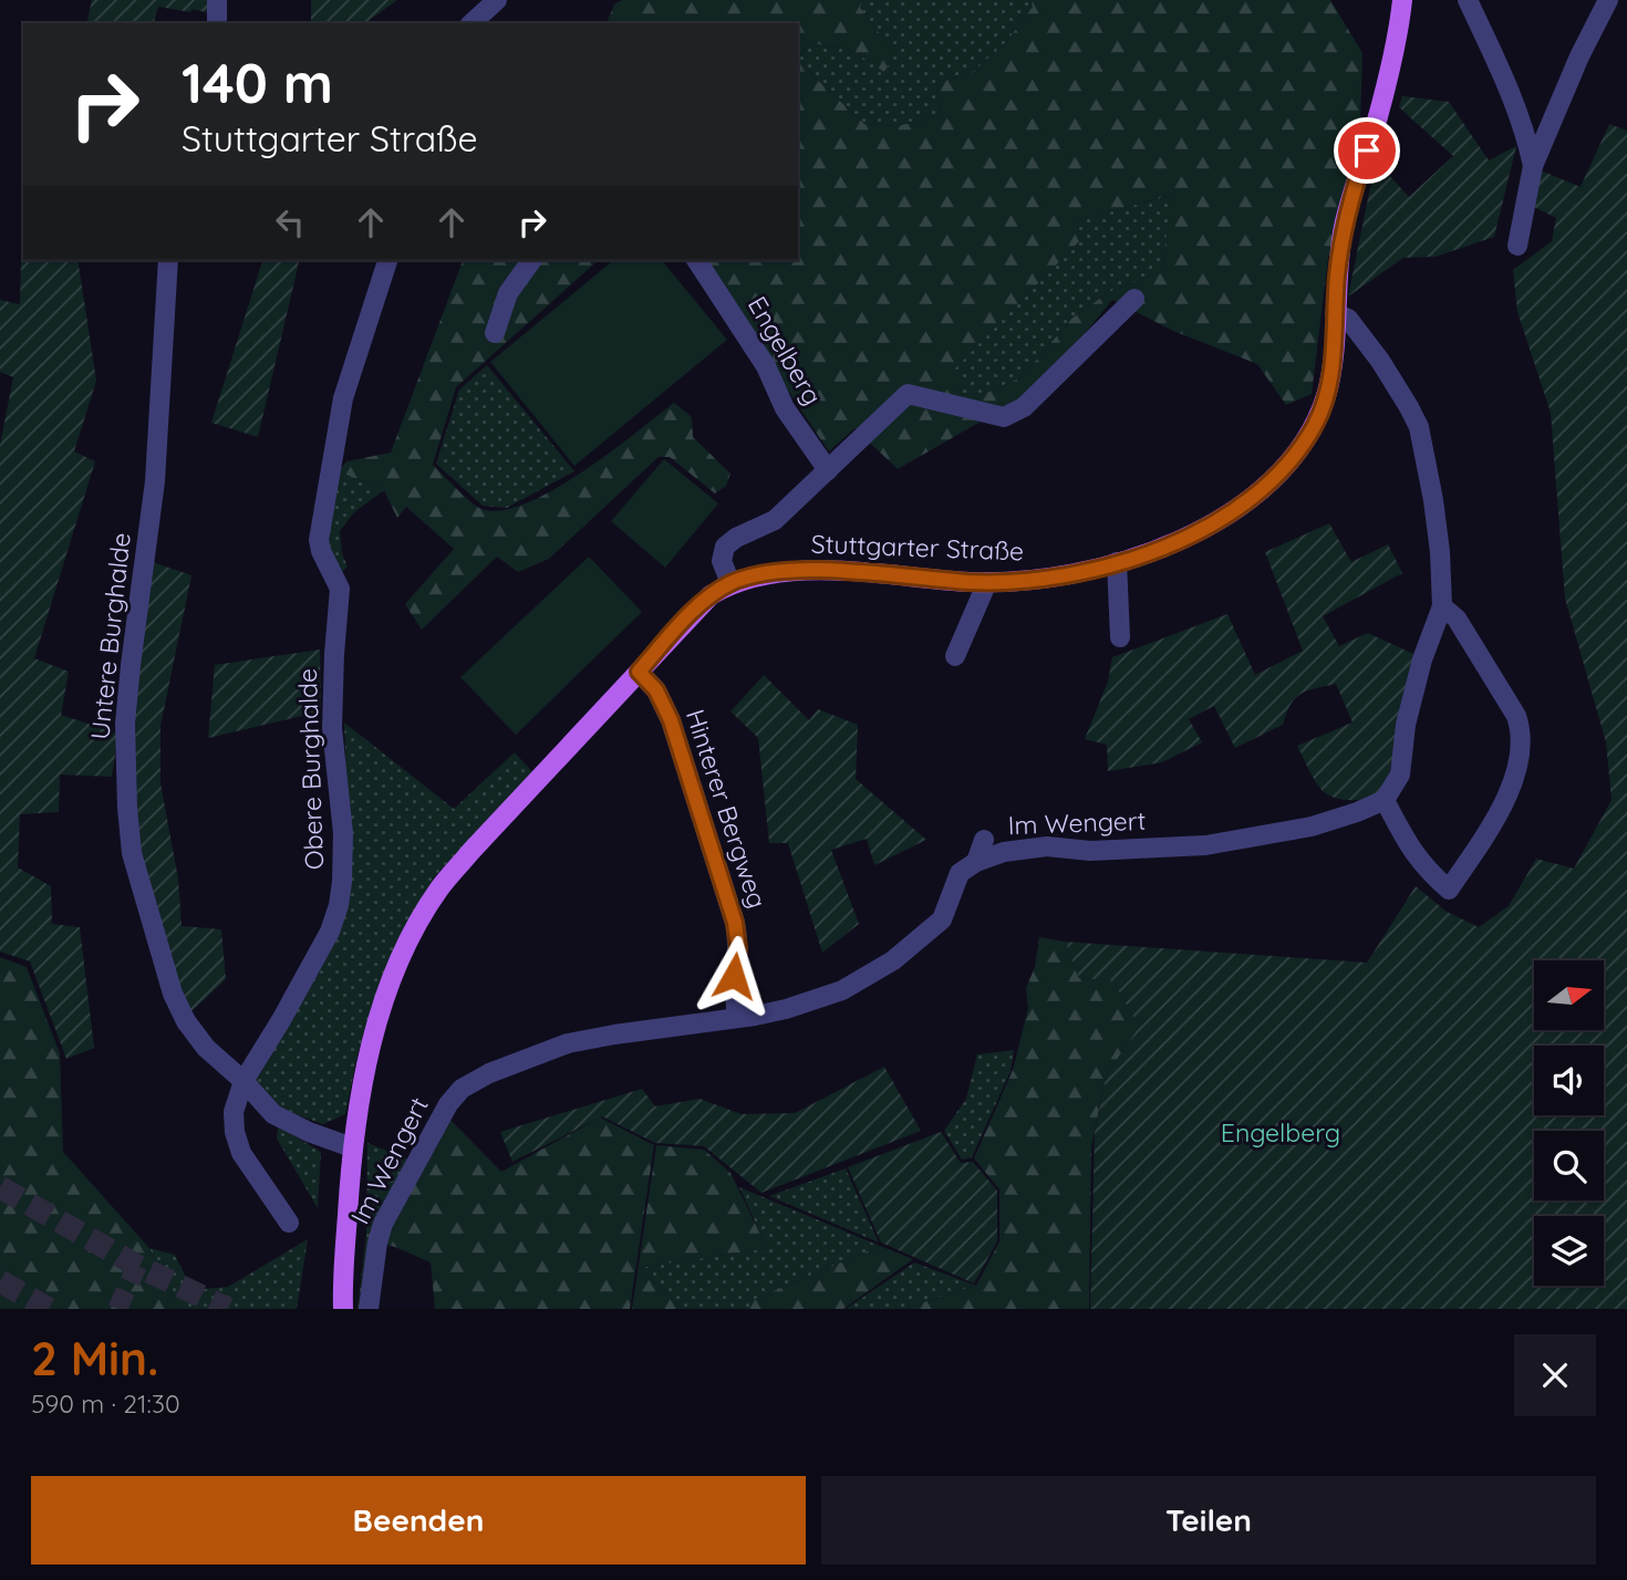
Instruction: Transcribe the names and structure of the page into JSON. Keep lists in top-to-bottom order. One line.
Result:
{"streets":{"main road":["Stuttgarter Straße"],"street":["Engelberg","Untere Burghalde","Obere Burghalde","Hinterer Bergweg","Im Wengert"]},"crossings":[["Engelberg","Stuttgarter Straße"],["Stuttgarter Straße","Untere Burghalde"],["Stuttgarter Straße","Hinterer Bergweg"],["Untere Burghalde","Obere Burghalde"],["Hinterer Bergweg","Im Wengert"]],"parks":["Engelberg"],"north":"right","page":{"turn":["140 m","Stuttgarter Straße"],"heading":["2 Min.","590 m · 21:30"],"buttons":["Beenden","Teilen"]}}
